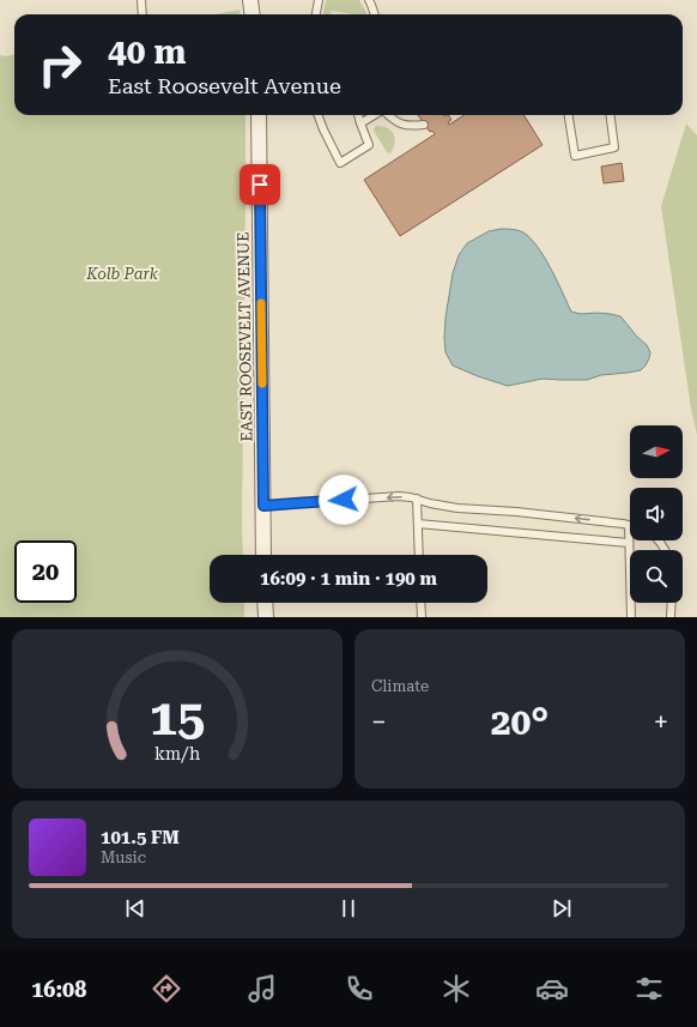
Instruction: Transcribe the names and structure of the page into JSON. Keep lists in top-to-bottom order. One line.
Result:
{"streets":{"street":["EAST ROOSEVELT AVENUE"]},"parks":["Kolb Park"],"north":"right","page":{"turn":["40 m","East Roosevelt Avenue"],"limit":"20","trip":"16:09 · 1 min · 190 m","tile":"Climate","heat":["−","20°","+"],"song":["101.5 FM","Music"],"tabs":"16:08","gauge":["15","km/h"]}}
